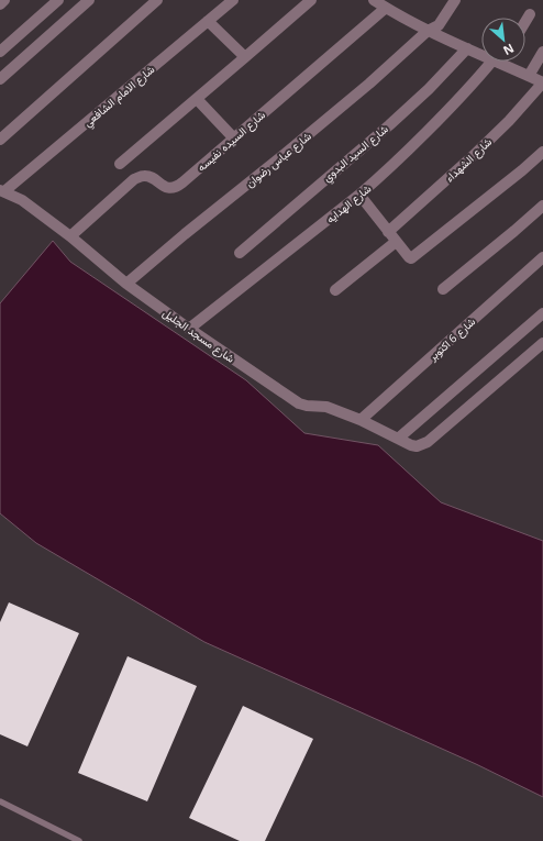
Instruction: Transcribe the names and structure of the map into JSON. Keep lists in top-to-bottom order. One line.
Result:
{"streets":{"street":["شارع الامام الشافعي","شارع السيده نفيسه","شارع السيد البدوي","شارع عباس رضوان","شارع الشهداء","شارع الهدايه","شارع مسجد الجليل","شارع 6 اكتوبر"]},"crossings":[["شارع الامام الشافعي","شارع مسجد الجليل"],["شارع السيده نفيسه","شارع مسجد الجليل"],["شارع عباس رضوان","شارع مسجد الجليل"],["شارع الهدايه","شارع مسجد الجليل"],["شارع مسجد الجليل","شارع 6 اكتوبر"]],"north":"bottom right"}
